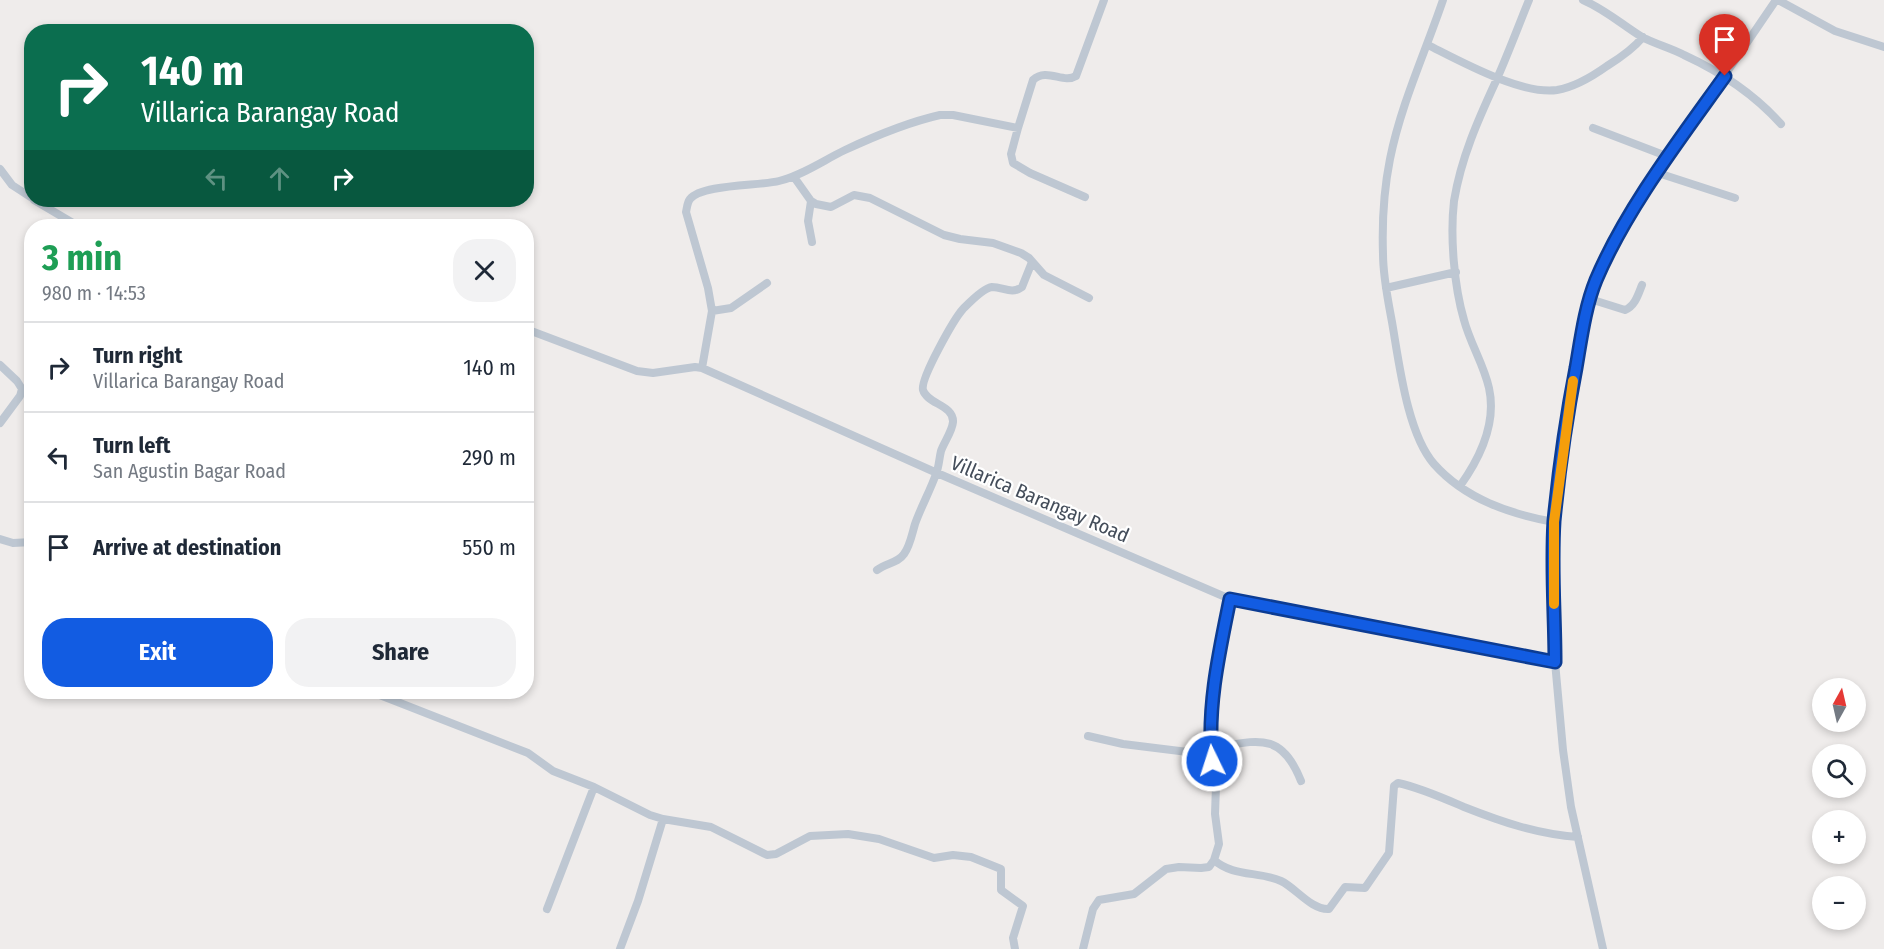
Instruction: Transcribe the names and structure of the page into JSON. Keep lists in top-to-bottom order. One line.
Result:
{"streets":{"street":["Villarica Barangay Road"]},"north":"top","page":{"turn":["140 m","Villarica Barangay Road"],"heading":["3 min","980 m · 14:53"],"list":[{"name":"Turn right","note":"Villarica Barangay Road","value":"140 m"},{"name":"Turn left","note":"San Agustin Bagar Road","value":"290 m"},{"name":"Arrive at destination","value":"550 m"}],"buttons":["Exit","Share"],"map_buttons":["+","−"]}}
